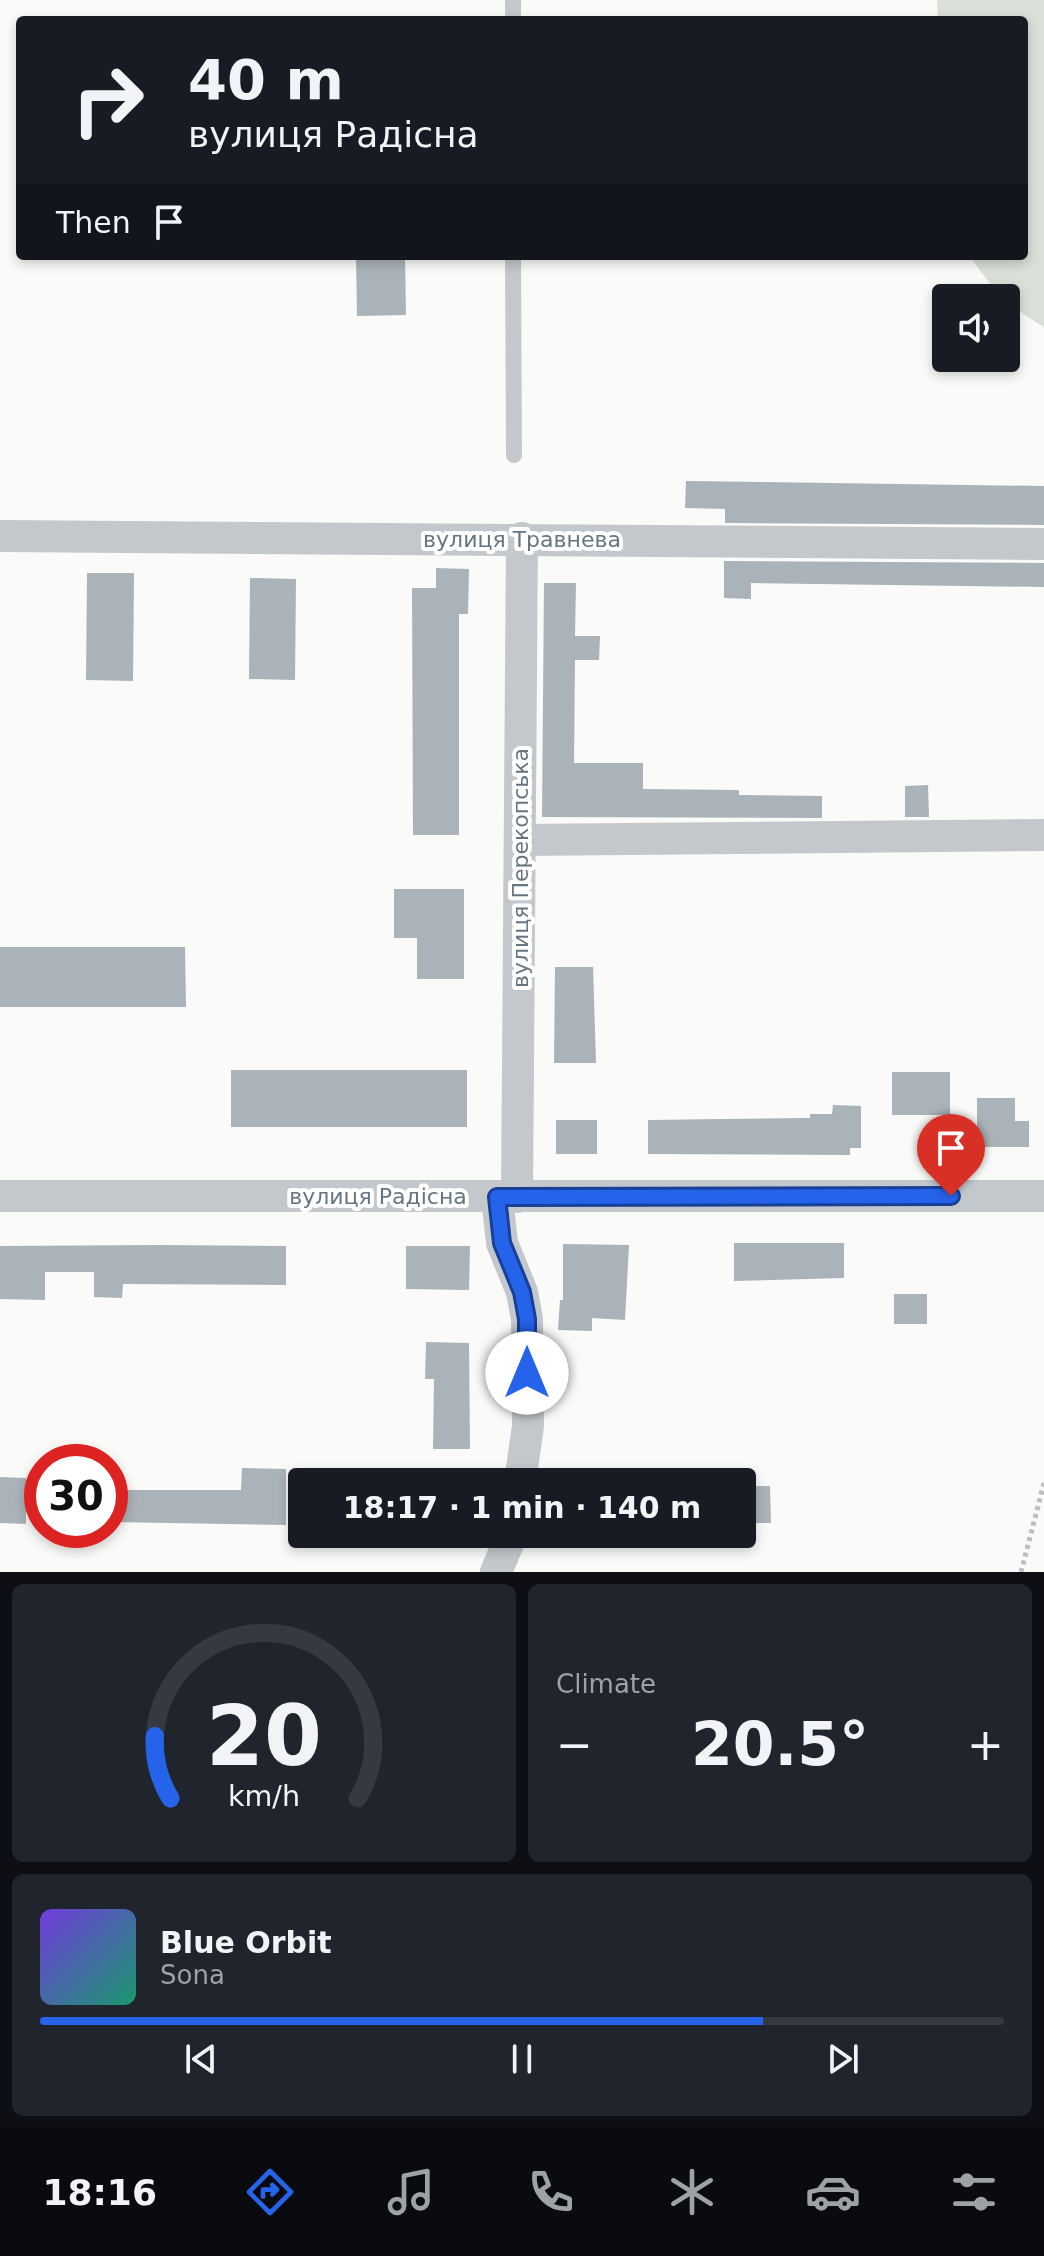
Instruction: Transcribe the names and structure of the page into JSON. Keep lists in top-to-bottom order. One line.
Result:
{"streets":{"street":["вулиця Травнева","вулиця Перекопська","вулиця Радісна"]},"crossings":[["вулиця Травнева","вулиця Перекопська"],["вулиця Перекопська","вулиця Радісна"]],"page":{"turn":["40 m","вулиця Радісна"],"then":"Then","limit":"30","trip":"18:17 · 1 min · 140 m","tile":"Climate","heat":["−","20.5°","+"],"song":["Blue Orbit","Sona"],"tabs":"18:16","gauge":["20","km/h"]}}
